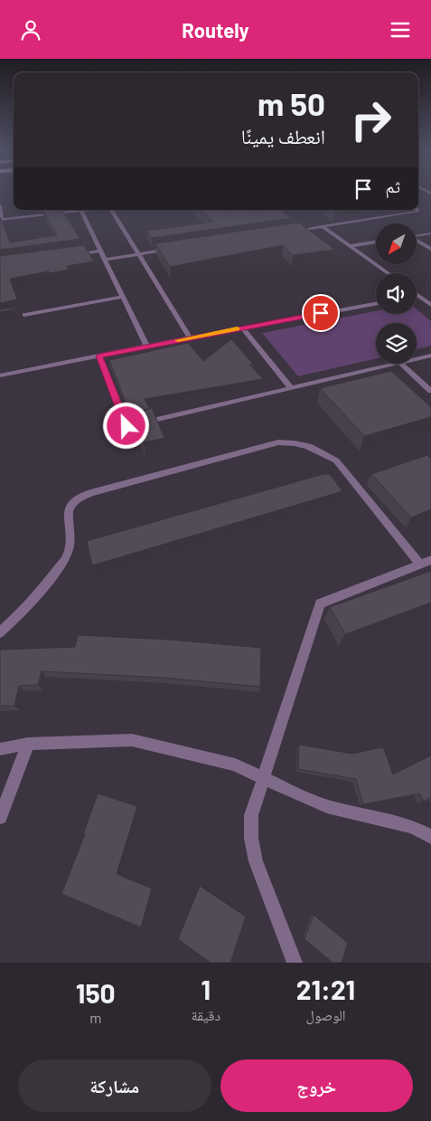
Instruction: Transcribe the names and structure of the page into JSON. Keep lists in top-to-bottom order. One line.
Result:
{"north":"bottom left","page":{"header":"Routely","turn":["50 m","انعطف يمينًا"],"then":"ثم","eta":["21:21","الوصول","1","دقيقة","150","m"],"buttons":["خروج","مشاركة"]}}
